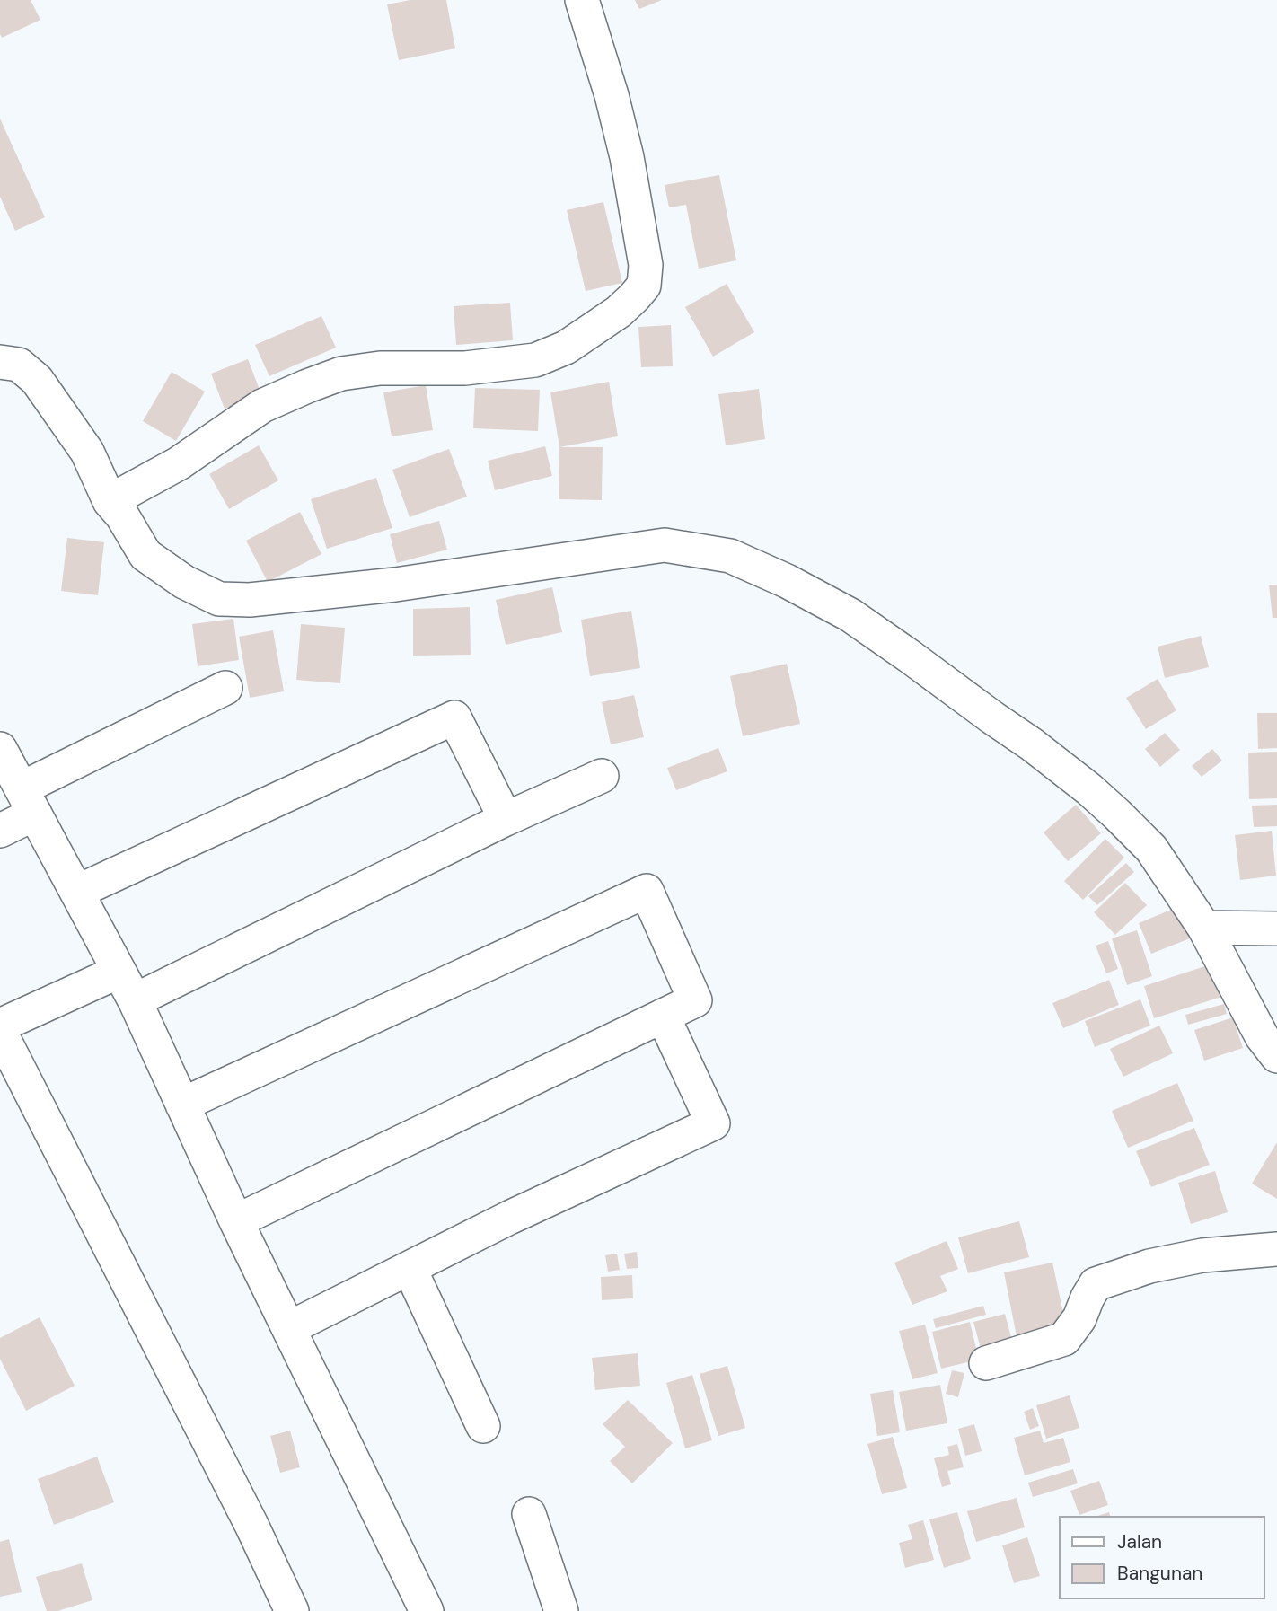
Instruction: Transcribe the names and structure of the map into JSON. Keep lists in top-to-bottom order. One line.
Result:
{"legend":["Jalan","Bangunan"]}
